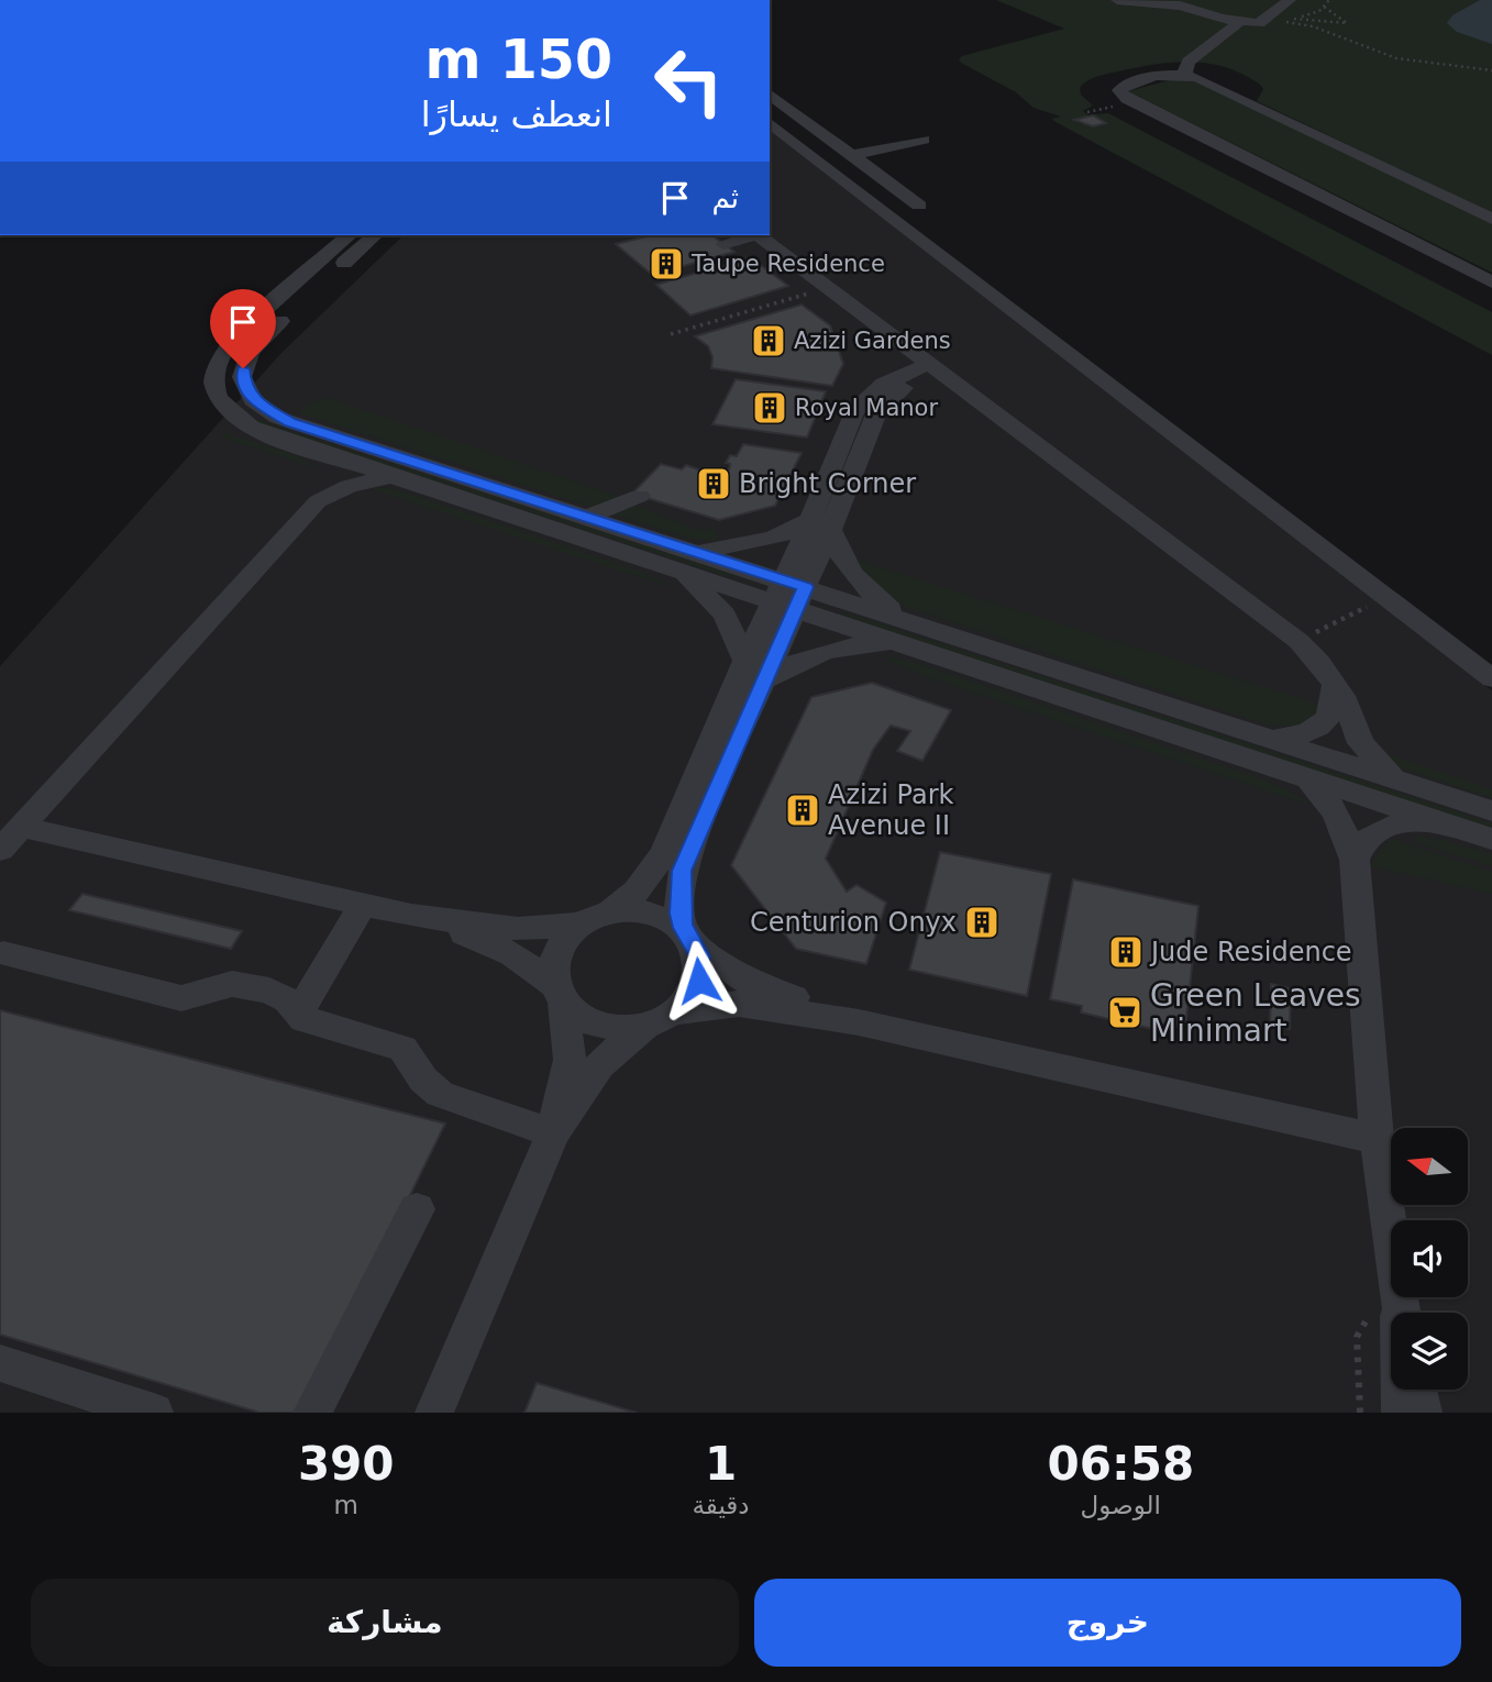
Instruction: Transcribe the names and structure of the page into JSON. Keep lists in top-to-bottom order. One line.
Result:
{"places":{"building":["Taupe Residence","Azizi Gardens","Royal Manor","Bright Corner","Azizi Park Avenue II","Centurion Onyx","Jude Residence"],"supermarket":["Green Leaves Minimart"]},"north":"left","page":{"turn":["150 m","انعطف يسارًا"],"then":"ثم","eta":["06:58","الوصول","1","دقيقة","390","m"],"buttons":["خروج","مشاركة"]}}
